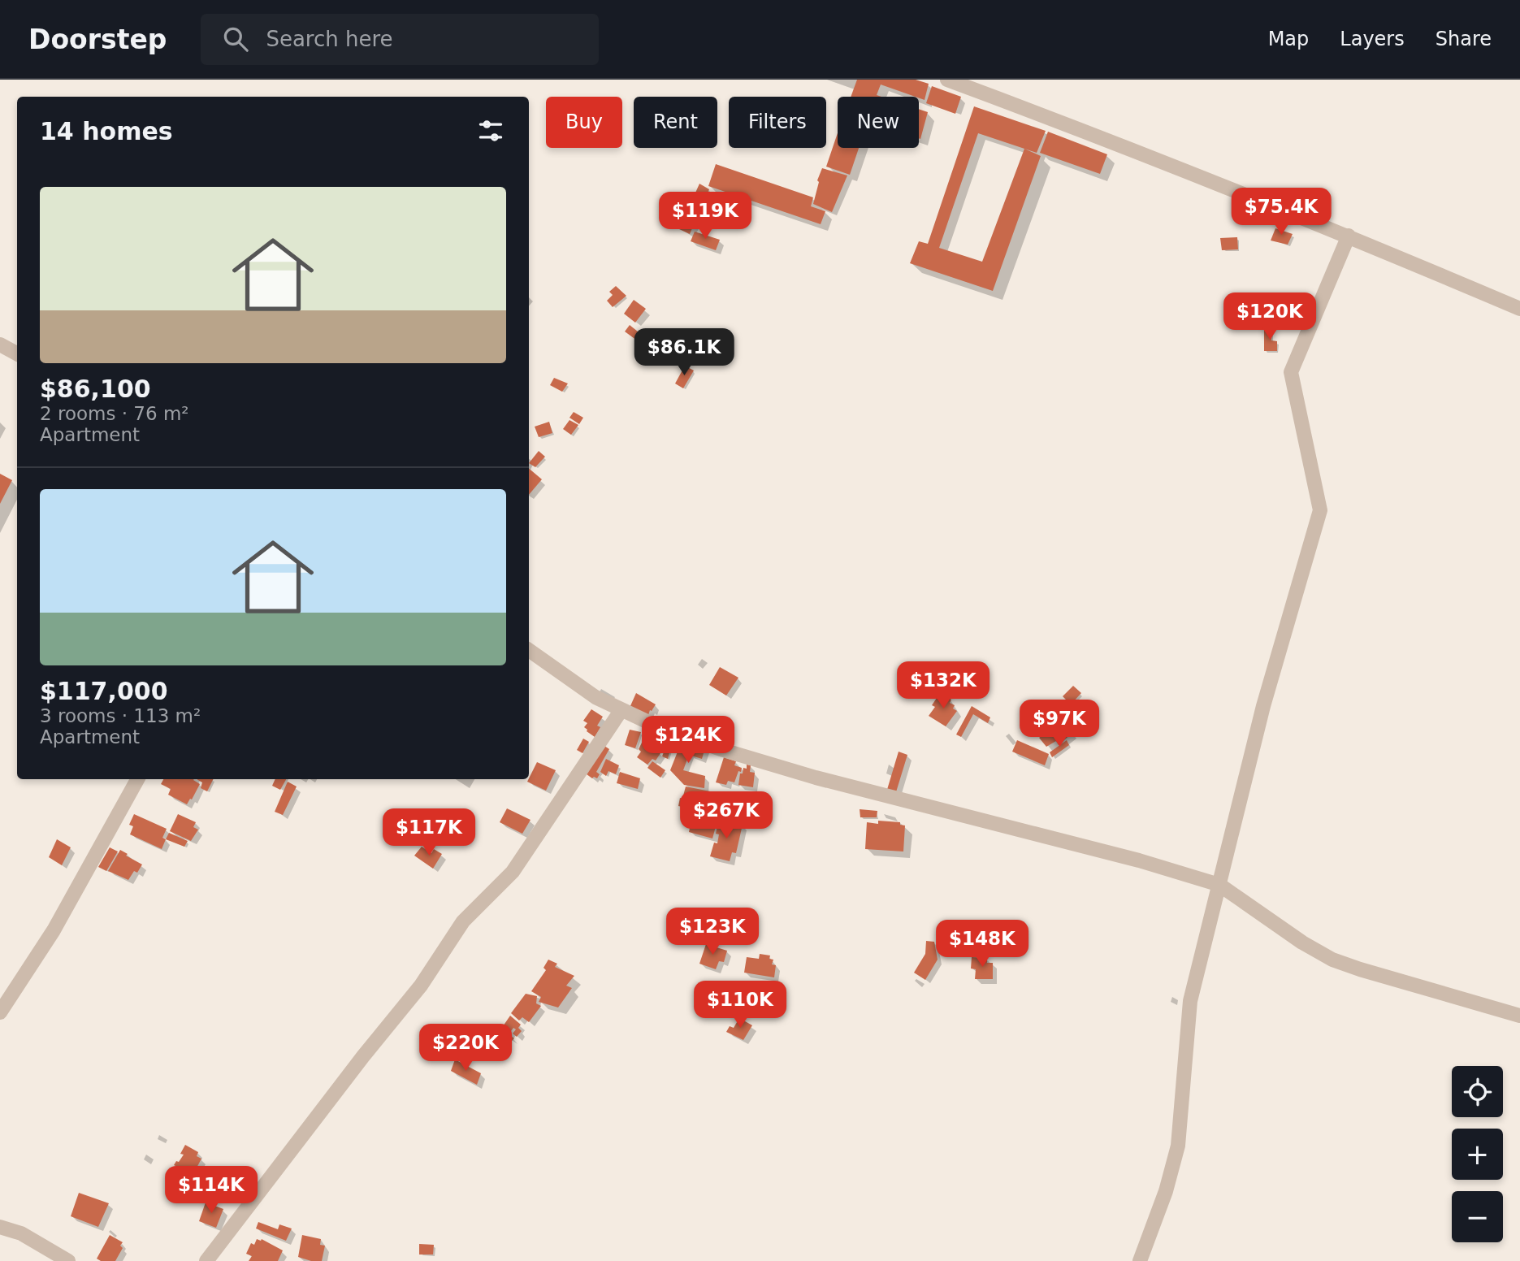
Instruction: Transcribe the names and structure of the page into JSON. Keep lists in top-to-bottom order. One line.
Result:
{"page":{"header":"Doorstep","search":"Search here","nav":["Map","Layers","Share"],"chip":["Buy","Rent","Filters","New"],"heading":"14 homes","list":[{"name":"$86,100","note":"2 rooms · 76 m² · Apartment"},{"name":"$117,000","note":"3 rooms · 113 m² · Apartment"}],"price":["$75.4K","$119K","$120K","$86.1K","$132K","$97K","$124K","$267K","$117K","$123K","$148K","$110K","$220K","$114K"],"map_buttons":["+","−"]}}
